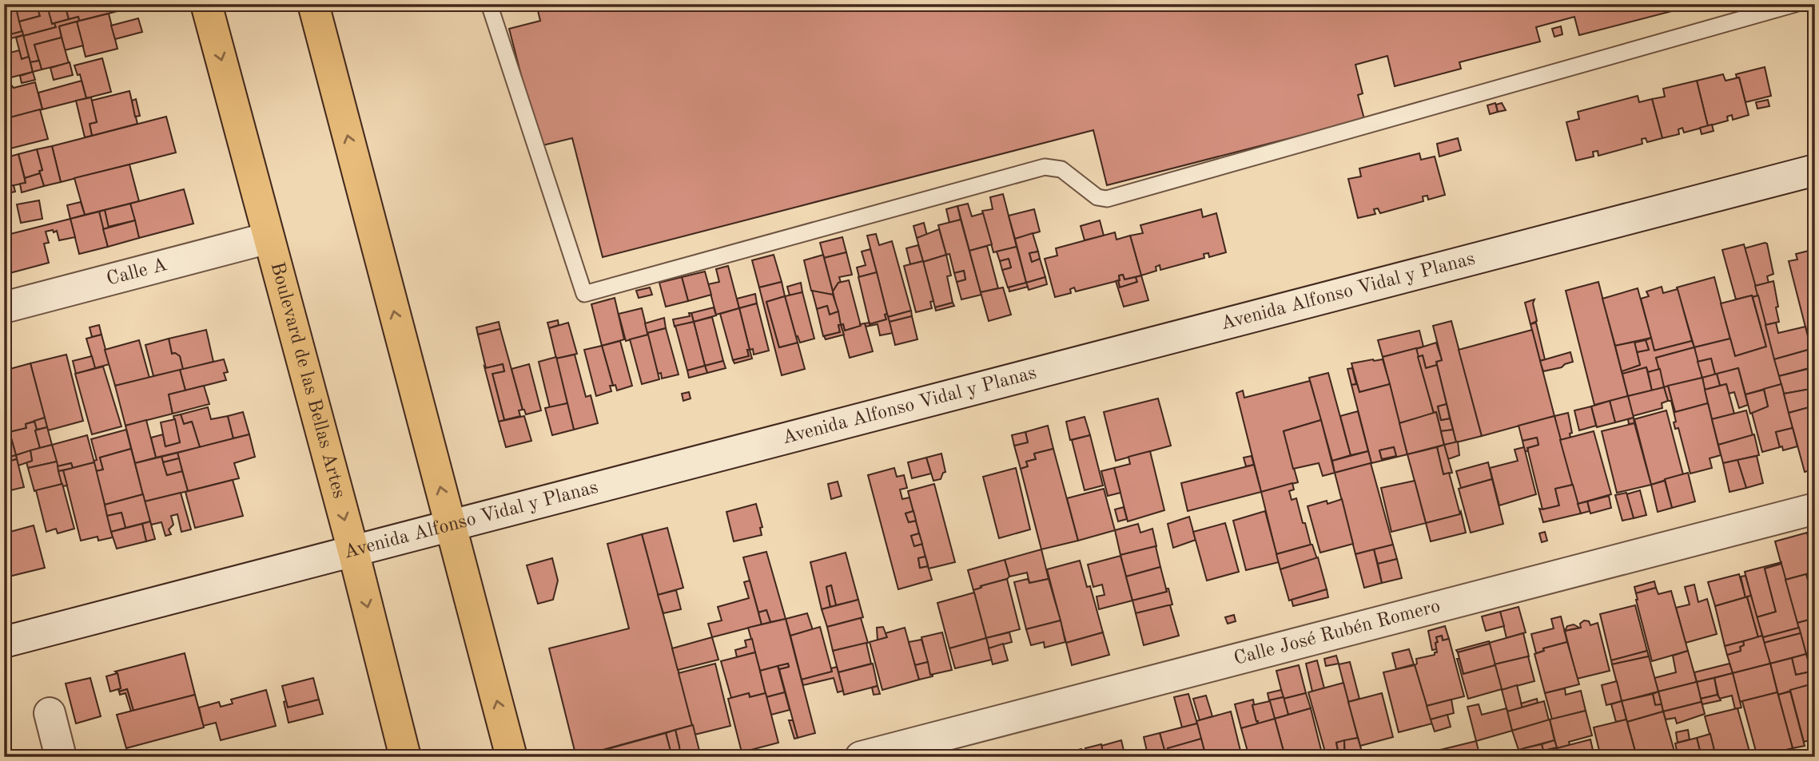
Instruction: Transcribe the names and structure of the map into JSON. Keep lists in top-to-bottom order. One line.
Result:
{"streets":{"main road":["Boulevard de las Bellas Artes"],"street":["Calle A","Avenida Alfonso Vidal y Planas","Calle José Rubén Romero"]},"crossings":[["Calle A","Boulevard de las Bellas Artes"],["Avenida Alfonso Vidal y Planas","Boulevard de las Bellas Artes"]]}
